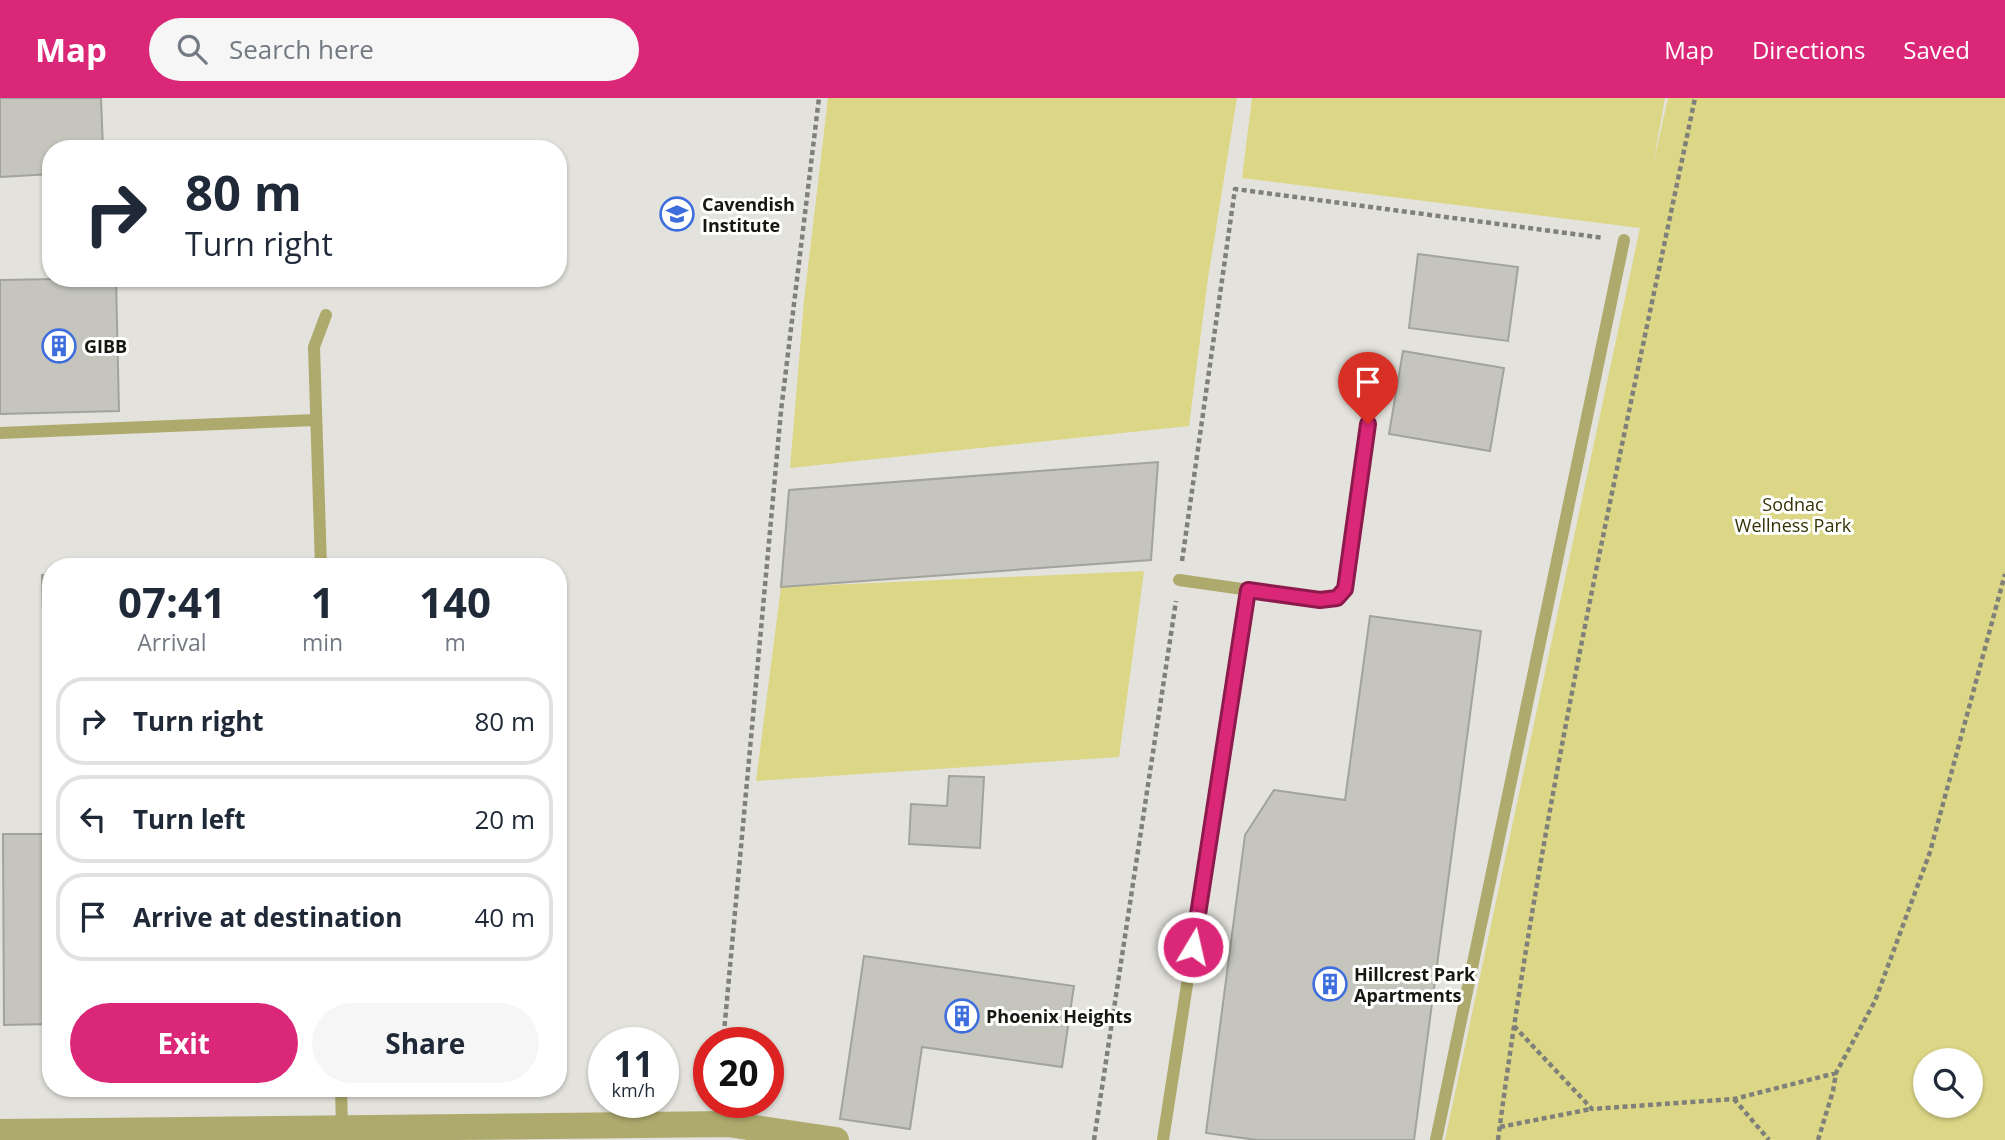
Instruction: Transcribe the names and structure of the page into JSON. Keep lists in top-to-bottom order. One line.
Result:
{"parks":["Sodnac Wellness Park"],"places":{"school or university":["Cavendish Institute"],"building":["GIBB","Hillcrest Park Apartments","Phoenix Heights"]},"page":{"header":"Map","search":"Search here","nav":["Map","Directions","Saved"],"turn":["80 m","Turn right"],"eta":["07:41","Arrival","1","min","140","m"],"list":[{"name":"Turn right","value":"80 m"},{"name":"Turn left","value":"20 m"},{"name":"Arrive at destination","value":"40 m"}],"buttons":["Exit","Share"],"speed":"11 km/h","limit":"20"}}
